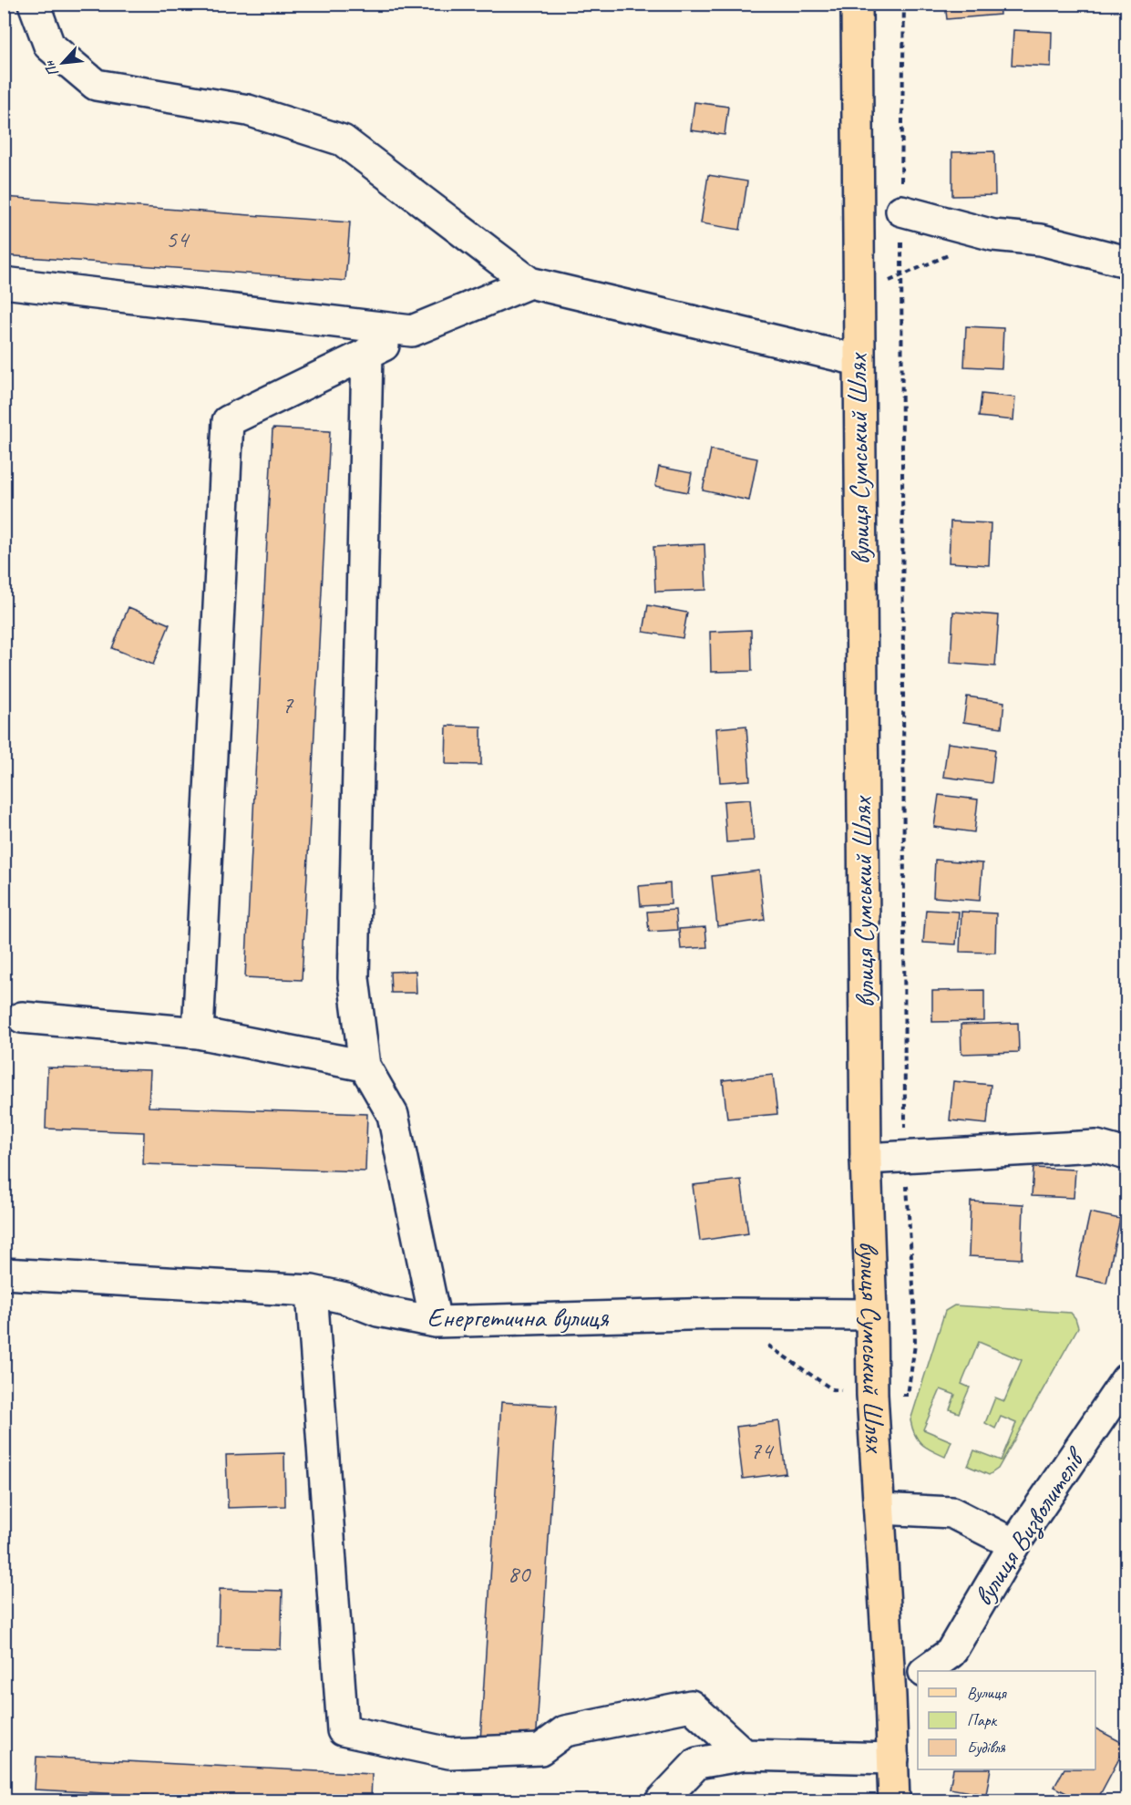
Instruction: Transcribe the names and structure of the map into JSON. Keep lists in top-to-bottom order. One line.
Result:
{"streets":{"main road":["вулиця Сумський Шлях"],"street":["Енергетична вулиця","вулиця Визволителів"]},"crossings":[["вулиця Сумський Шлях","Енергетична вулиця"]],"house_numbers":["54","7","74","80"],"legend":["Вулиця","Парк","Будівля"],"north":"bottom left"}
